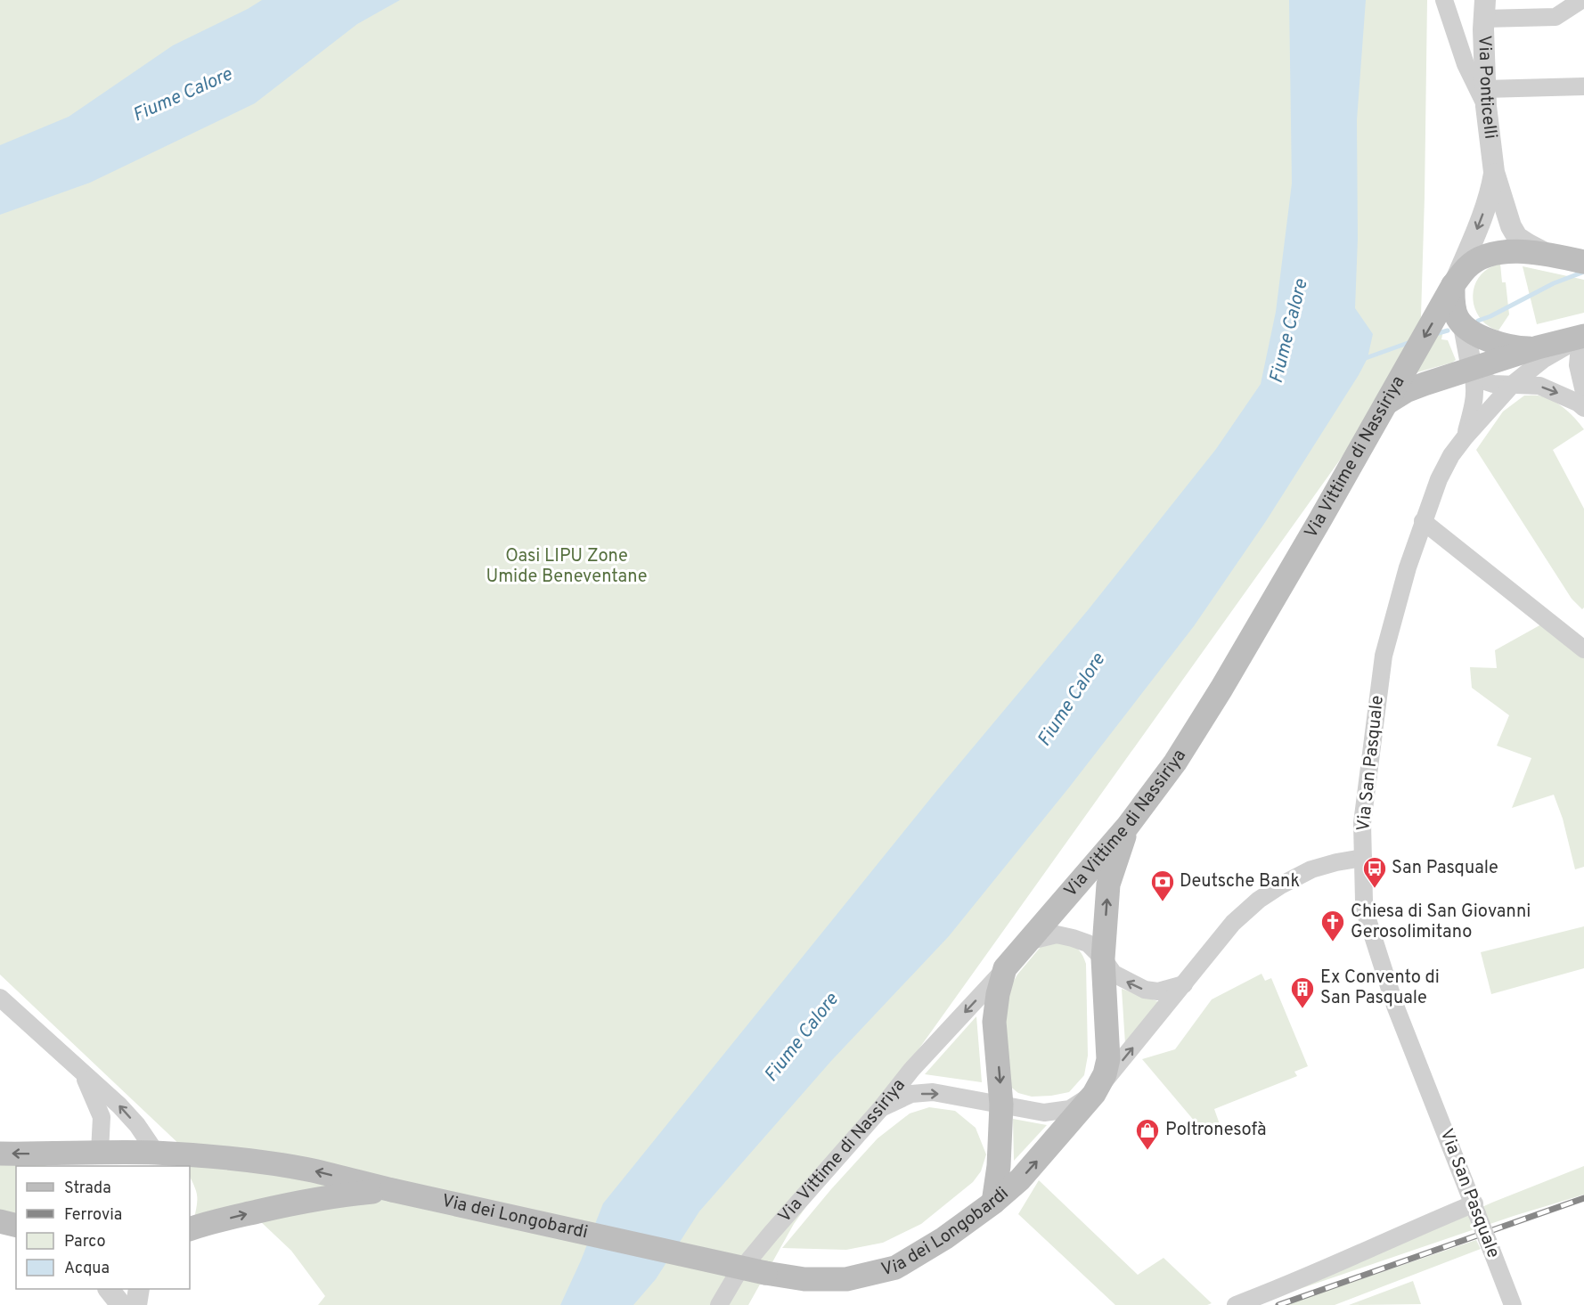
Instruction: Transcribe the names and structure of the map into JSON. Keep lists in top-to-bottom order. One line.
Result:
{"streets":{"main road":["Via Vittime di Nassiriya","Via dei Longobardi"],"street":["Via Ponticelli","Via San Pasquale"]},"crossings":[["Via Ponticelli","Via Vittime di Nassiriya"],["Via Vittime di Nassiriya","Via dei Longobardi"],["Via San Pasquale","Via dei Longobardi"]],"water":["Fiume Calore"],"parks":["Oasi LIPU Zone Umide Beneventane"],"places":{"bus stop":["San Pasquale"],"bank":["Deutsche Bank"],"church":["Chiesa di San Giovanni Gerosolimitano"],"building":["Ex Convento di San Pasquale"],"shop":["Poltronesofà"]},"legend":["Strada","Ferrovia","Parco","Acqua"]}
